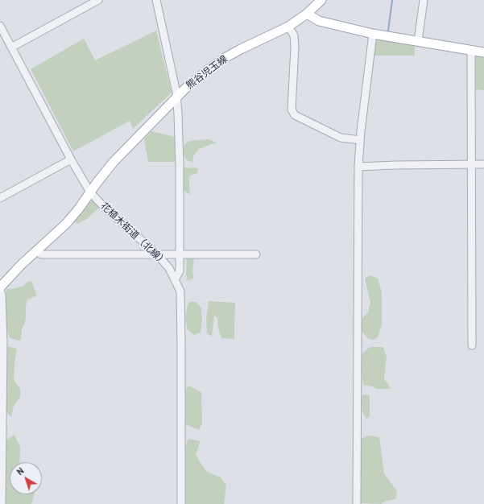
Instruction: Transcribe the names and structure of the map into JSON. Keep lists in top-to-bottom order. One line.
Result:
{"streets":{"main road":["熊谷児玉線"],"street":["花植木街道（北線）"]},"crossings":[["熊谷児玉線","花植木街道（北線）"]],"north":"top left"}
